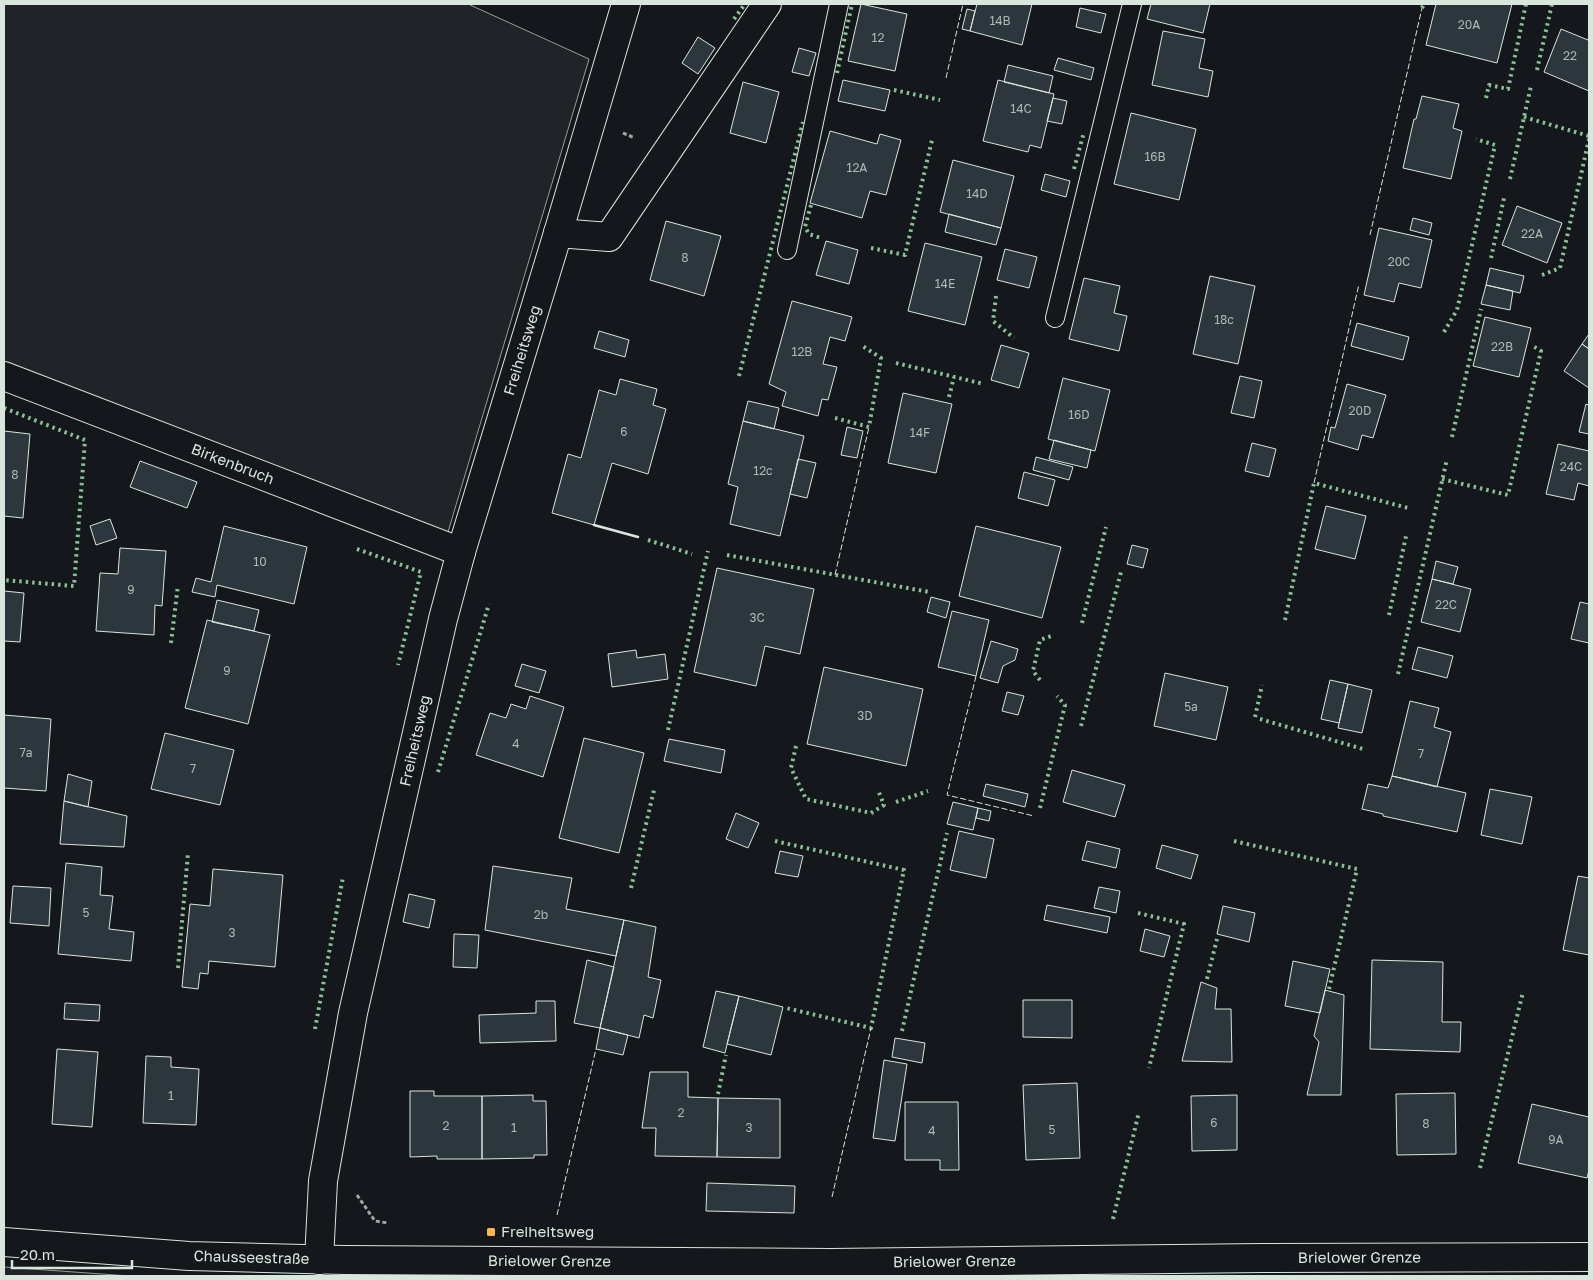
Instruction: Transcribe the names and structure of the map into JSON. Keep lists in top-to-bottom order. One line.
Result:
{"streets":{"street":["Freiheitsweg","Birkenbruch","Chausseestraße","Brielower Grenze"]},"crossings":[["Freiheitsweg","Birkenbruch"],["Freiheitsweg","Chausseestraße"],["Freiheitsweg","Brielower Grenze"],["Chausseestraße","Brielower Grenze"]],"places":{"transit":["Freiheitsweg"]},"house_numbers":["14B","20A","12","22","14C","16B","12A","14D","22A","8","20C","14E","18c","22B","12B","20D","16D","6","14F","24C","12c","8","10","9","22C","3C","9","5a","3D","4","7a","7","7","5","2b","3","1","2","6","8","2","1","3","5","4","9A"],"scale_bar":"20 m"}
